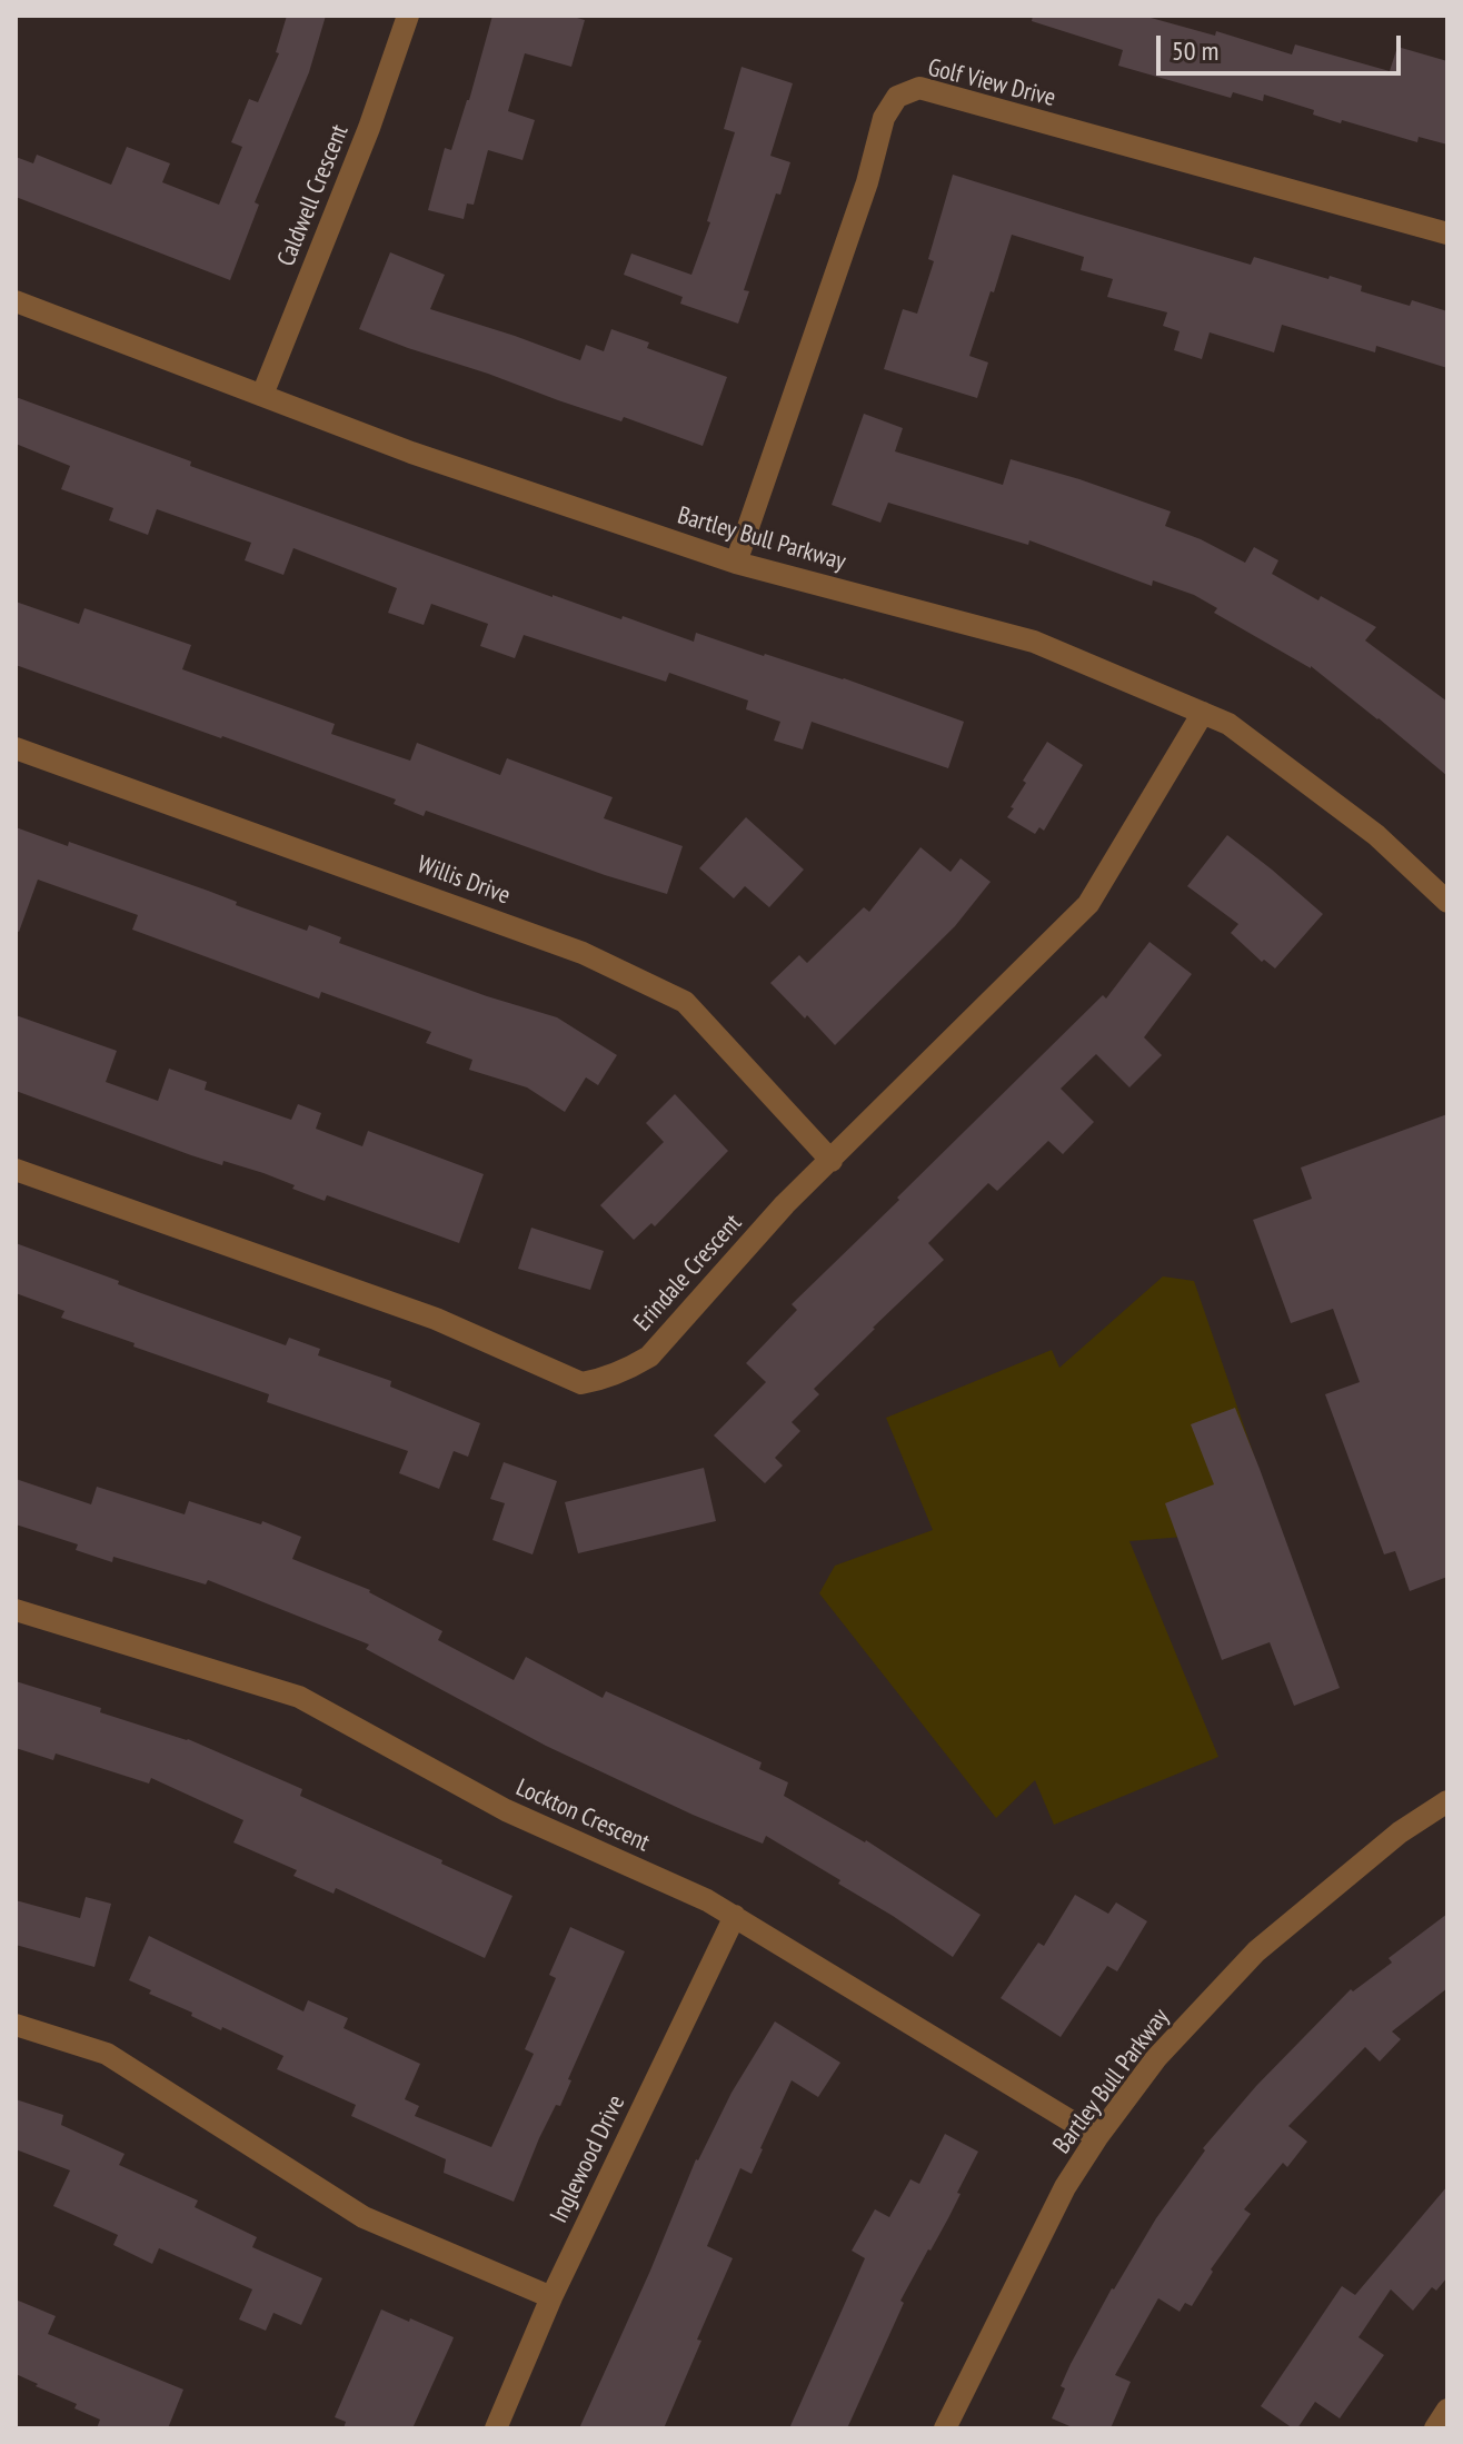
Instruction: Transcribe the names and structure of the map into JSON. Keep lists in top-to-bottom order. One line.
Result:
{"streets":{"street":["Golf View Drive","Caldwell Crescent","Bartley Bull Parkway","Willis Drive","Erindale Crescent","Lockton Crescent","Inglewood Drive"]},"crossings":[["Golf View Drive","Bartley Bull Parkway"],["Caldwell Crescent","Bartley Bull Parkway"],["Bartley Bull Parkway","Erindale Crescent"],["Bartley Bull Parkway","Lockton Crescent"],["Willis Drive","Erindale Crescent"],["Lockton Crescent","Inglewood Drive"]],"scale_bar":"50 m"}
